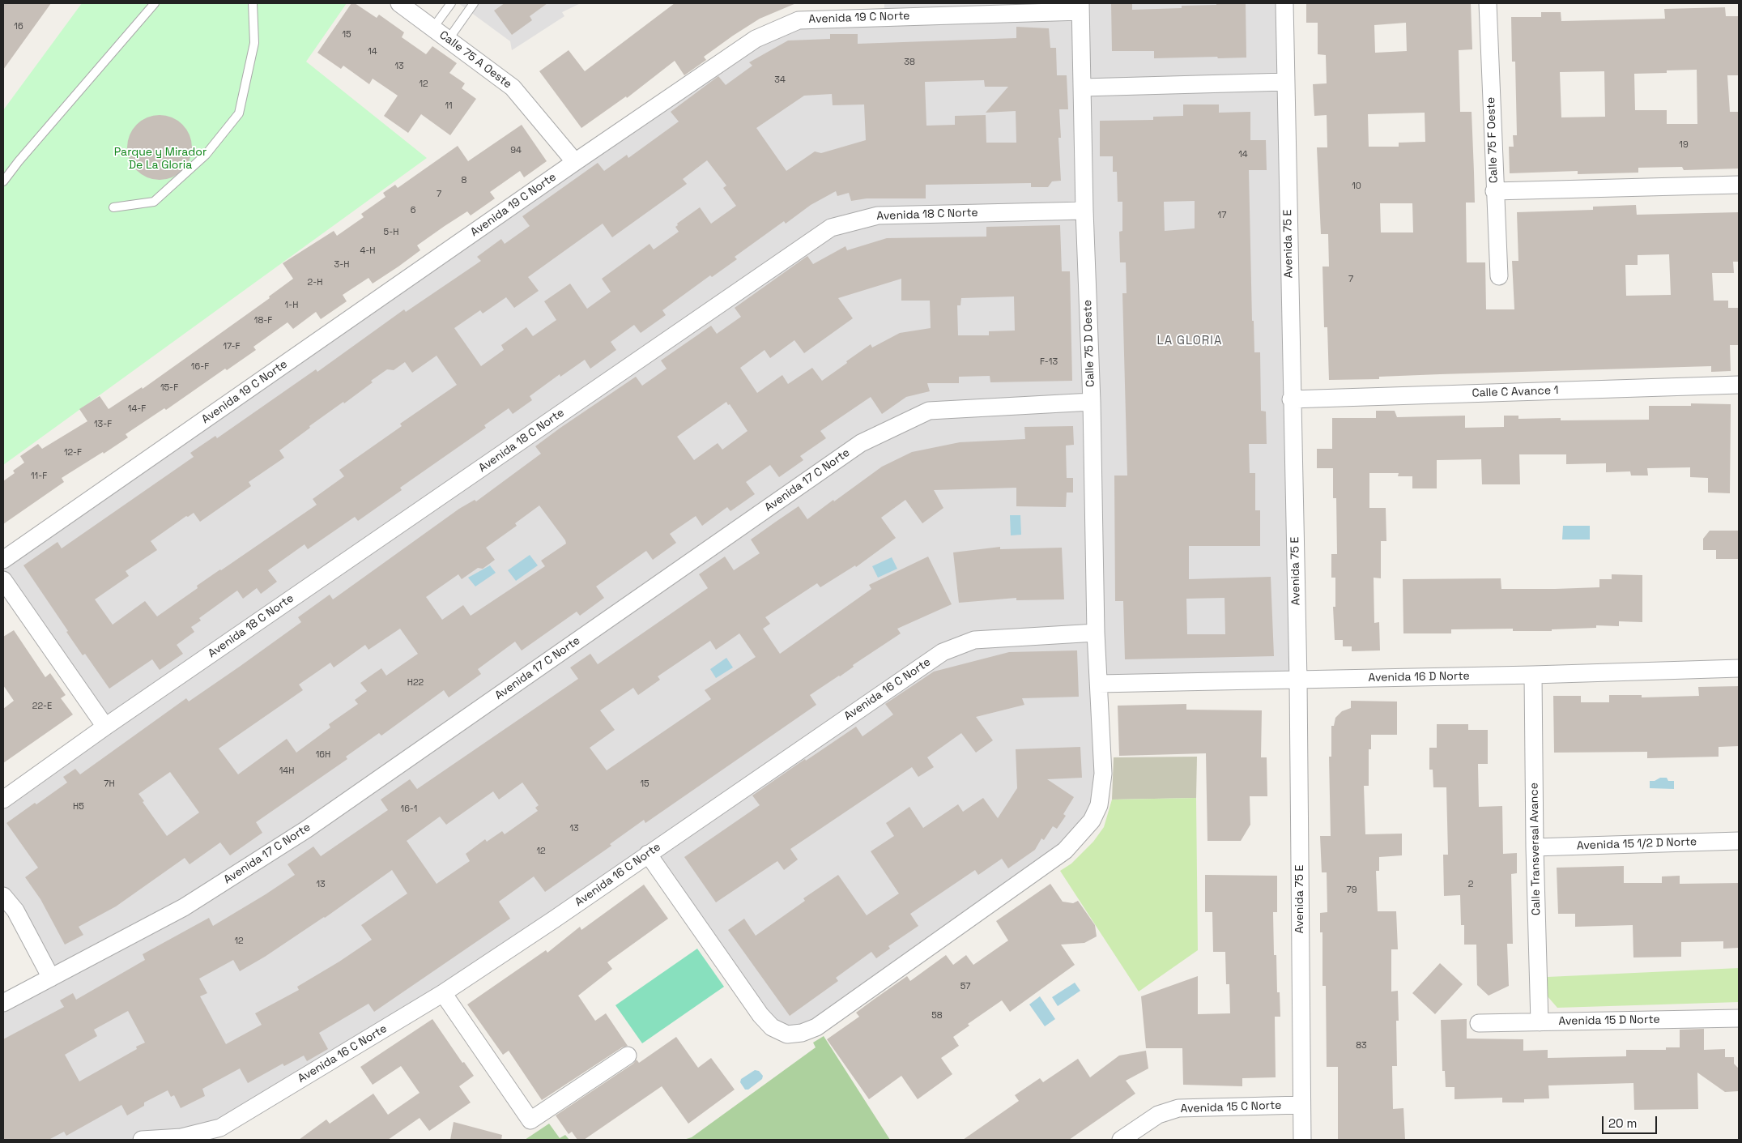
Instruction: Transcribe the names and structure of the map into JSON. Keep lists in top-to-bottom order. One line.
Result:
{"streets":{"street":["Avenida 19 C Norte","Calle 75 A Oeste","Calle 75 F Oeste","Avenida 18 C Norte","Avenida 75 E","Calle 75 D Oeste","Calle C Avance 1","Avenida 17 C Norte","Avenida 16 D Norte","Avenida 16 C Norte","Avenida 15 1/2 D Norte","Calle Transversal Avance","Avenida 15 D Norte","Avenida 15 C Norte"]},"crossings":[["Avenida 19 C Norte","Calle 75 A Oeste"],["Avenida 19 C Norte","Calle 75 D Oeste"],["Avenida 18 C Norte","Calle 75 D Oeste"],["Avenida 75 E","Calle C Avance 1"],["Avenida 75 E","Avenida 16 D Norte"],["Avenida 75 E","Avenida 15 C Norte"],["Calle 75 D Oeste","Avenida 17 C Norte"],["Calle 75 D Oeste","Avenida 16 D Norte"],["Calle 75 D Oeste","Avenida 16 C Norte"],["Avenida 16 D Norte","Calle Transversal Avance"],["Avenida 15 1/2 D Norte","Calle Transversal Avance"],["Calle Transversal Avance","Avenida 15 D Norte"]],"districts":["LA GLORIA"],"parks":["Parque y Mirador De La Gloria"],"house_numbers":["16","15","14","38","13","34","12","11","19","94","14","8","10","7","6","17","5-H","4-H","3-H","7","2-H","1-H","18-F","17-F","F-13","16-F","15-F","14-F","13-F","12-F","11-F","H22","22-E","16H","14H","7H","15","H5","16-1","13","12","13","2","79","12","57","58","83"],"scale_bar":"20 m"}
